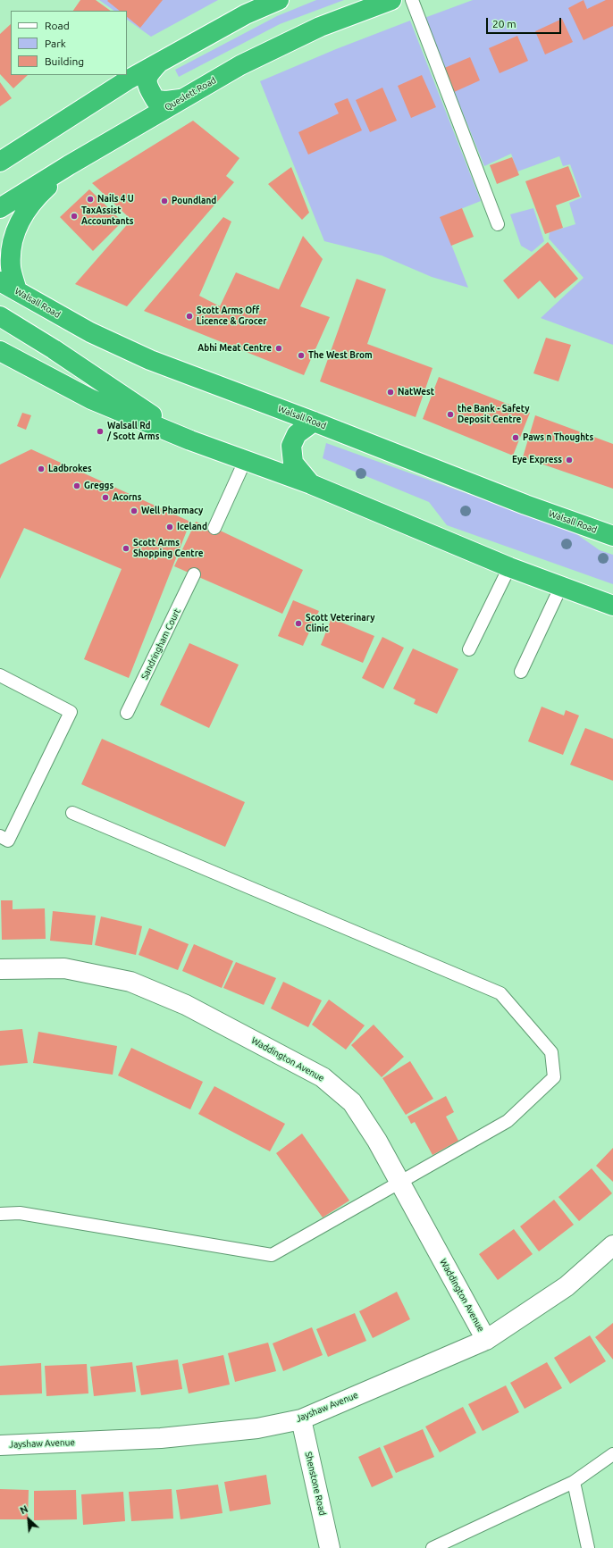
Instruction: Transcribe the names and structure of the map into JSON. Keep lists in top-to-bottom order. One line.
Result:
{"streets":{"highway":["Queslett Road","Walsall Road"],"street":["Waddington Avenue","Jayshaw Avenue","Shenstone Road"],"lane":["Sandringham Court"]},"crossings":[["Waddington Avenue","Jayshaw Avenue"],["Jayshaw Avenue","Shenstone Road"]],"places":["Nails 4 U","Poundland","TaxAssist Accountants","Scott Arms Off Licence & Grocer","Abhi Meat Centre","The West Brom","NatWest","the Bank - Safety Deposit Centre","Walsall Rd / Scott Arms","Paws n Thoughts","Eye Express","Ladbrokes","Greggs","Acorns","Well Pharmacy","Iceland","Scott Arms Shopping Centre","Scott Veterinary Clinic"],"legend":["Road","Park","Building"],"scale_bar":"20 m","north":"top left"}
